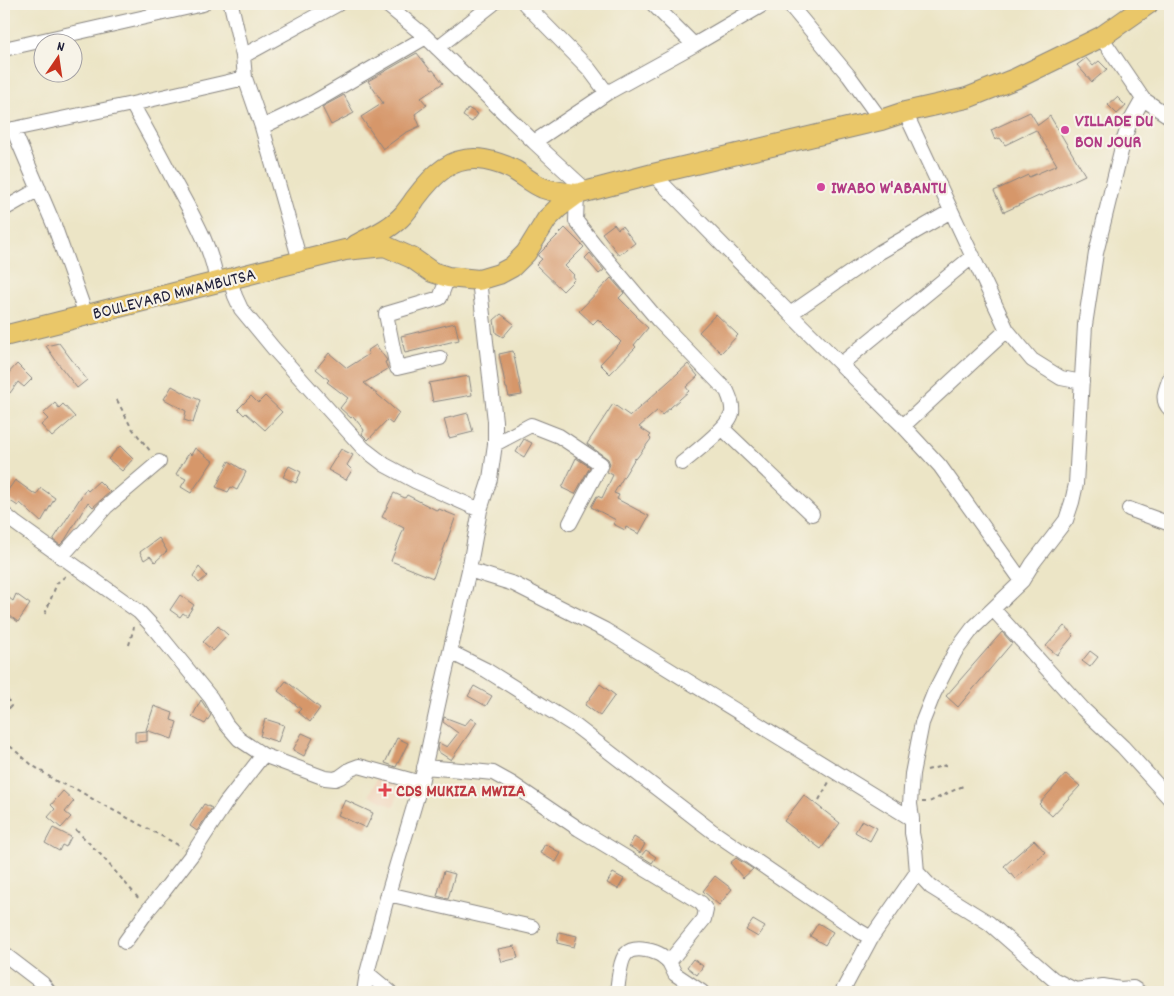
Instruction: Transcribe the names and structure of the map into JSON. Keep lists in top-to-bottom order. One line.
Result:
{"streets":{"highway":["BOULEVARD MWAMBUTSA"]},"places":{"other":["VILLADE DU BON JOUR","IWABO W'ABANTU"],"health":["CDS MUKIZA MWIZA"]},"north":"top"}
